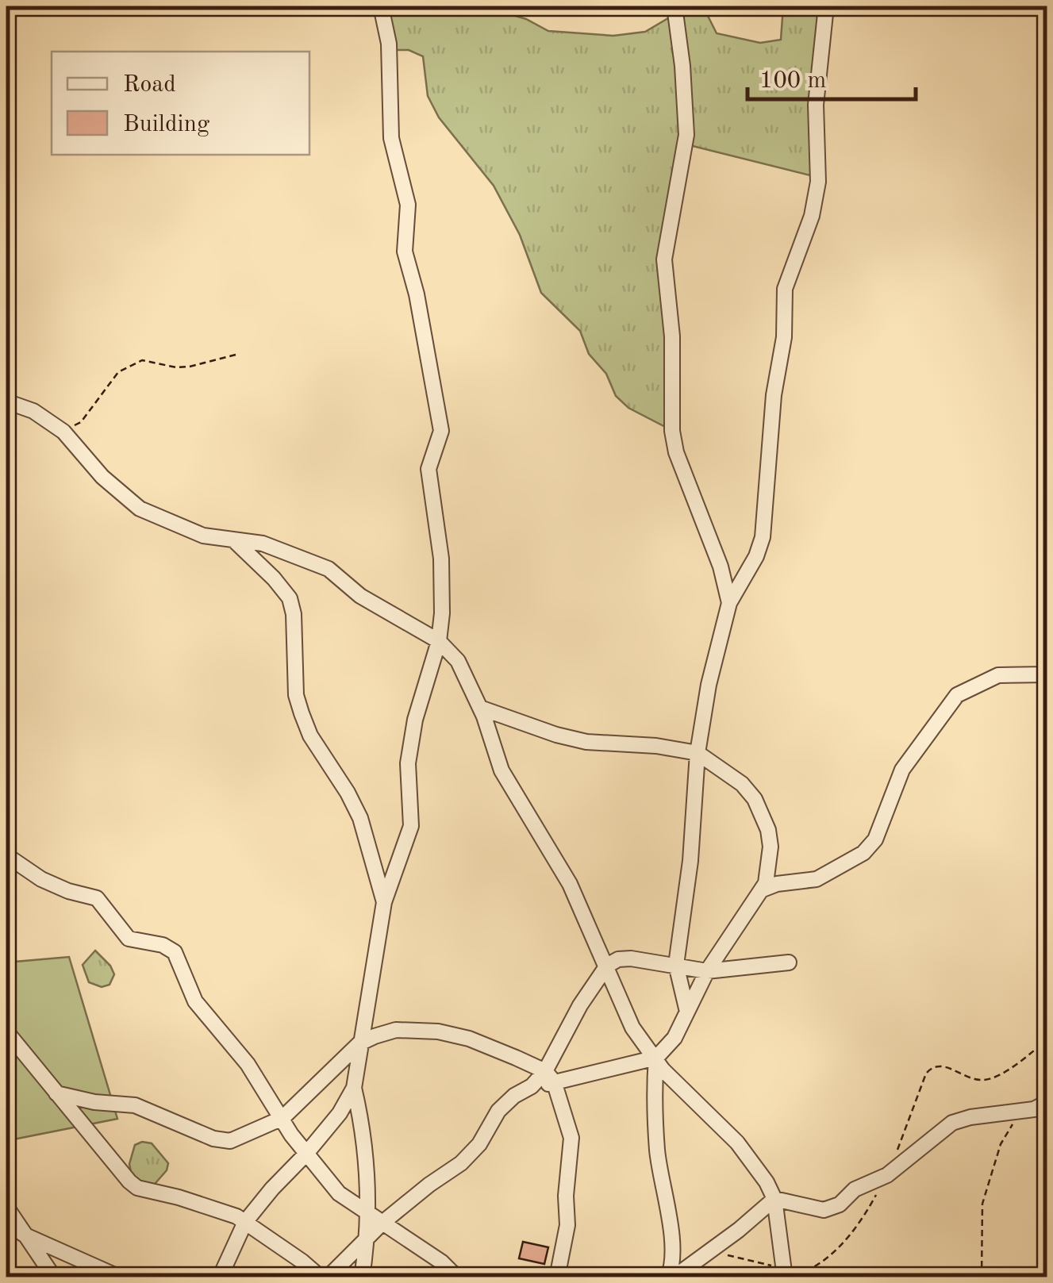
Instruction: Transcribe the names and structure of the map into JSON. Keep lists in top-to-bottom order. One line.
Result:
{"legend":["Road","Building"],"scale_bar":"100 m"}
